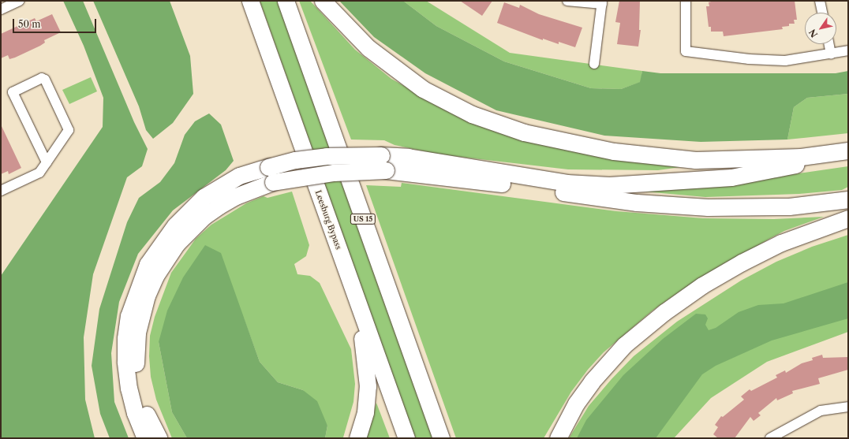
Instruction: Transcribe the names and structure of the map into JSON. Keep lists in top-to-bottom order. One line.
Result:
{"streets":{"highway":["US 15","Leesburg Bypass"]},"scale_bar":"50 m","north":"bottom left"}
